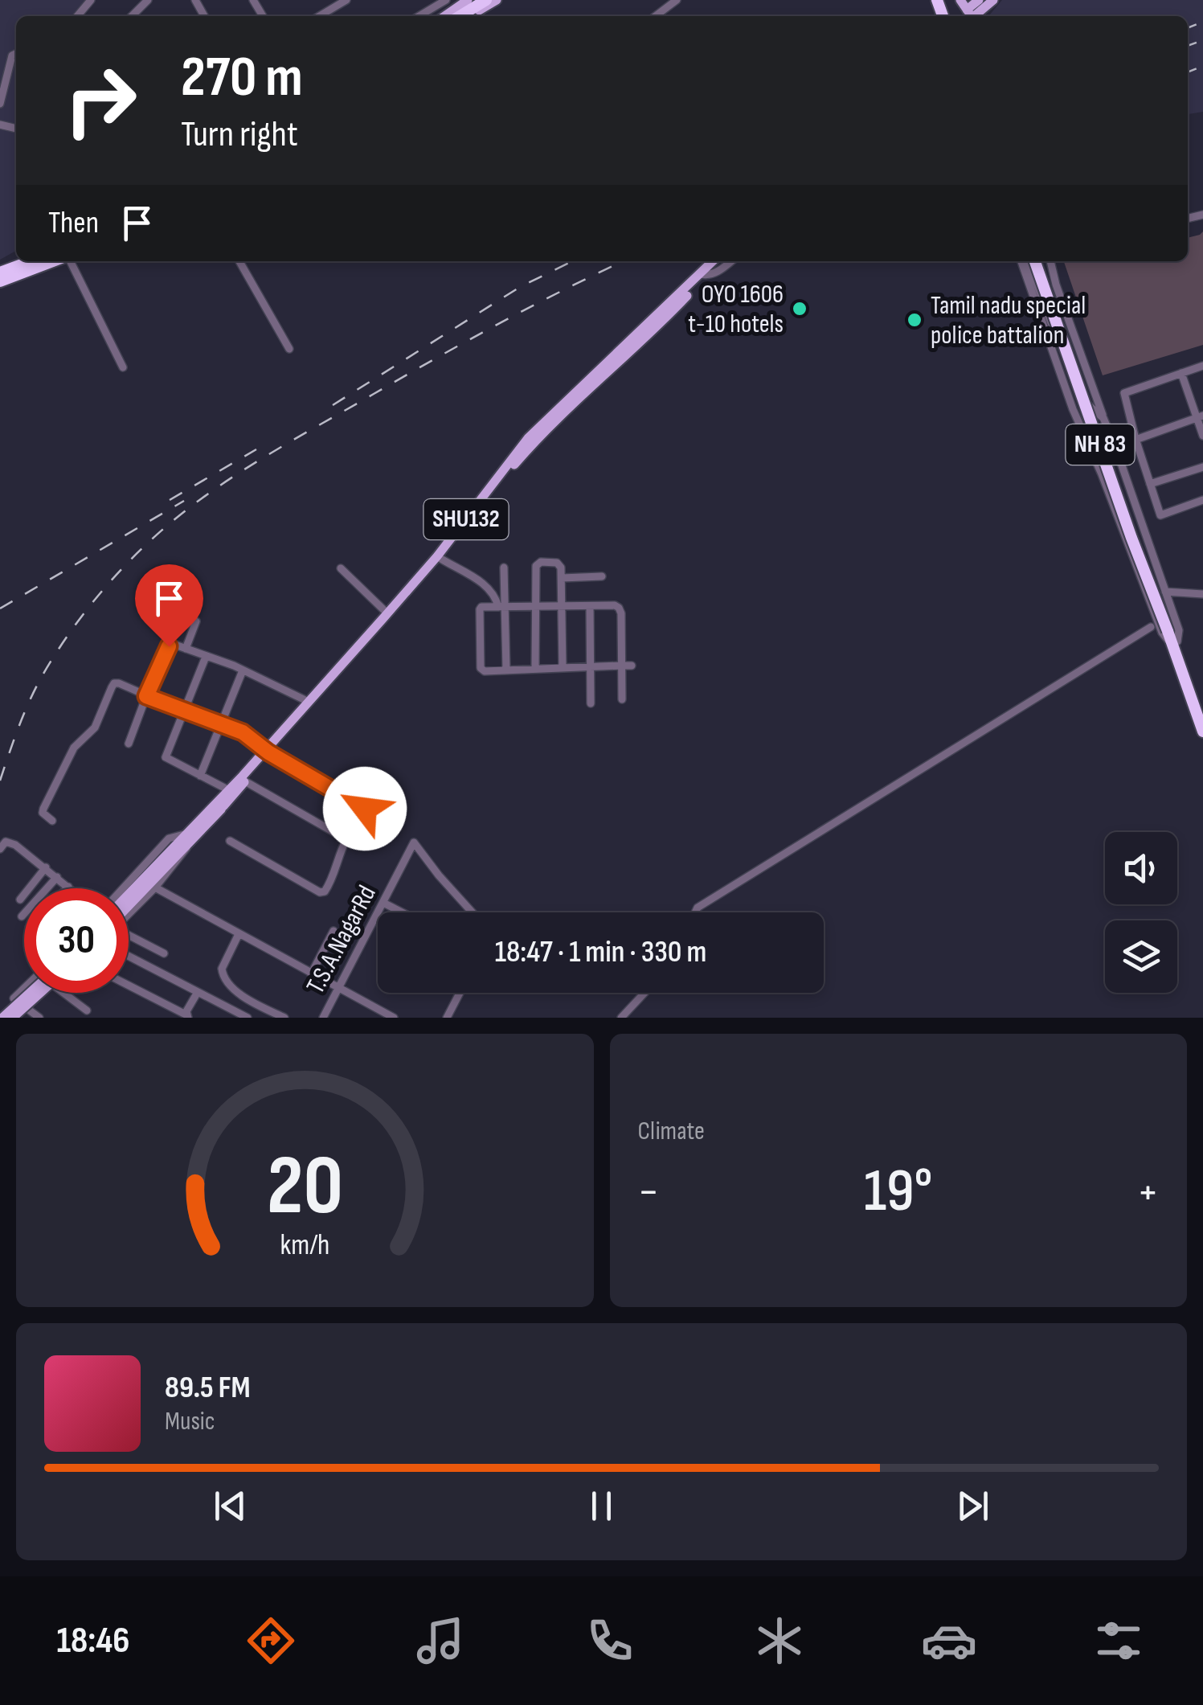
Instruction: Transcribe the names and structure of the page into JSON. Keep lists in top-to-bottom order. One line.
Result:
{"streets":{"highway":["NH 83"],"main road":["SHU132"],"street":["T.S.A.NagarRd"]},"places":["OYO 1606 t-10 hotels","Tamil nadu special police battalion"],"page":{"turn":["270 m","Turn right"],"then":"Then","limit":"30","trip":"18:47 · 1 min · 330 m","tile":"Climate","heat":["−","19°","+"],"song":["89.5 FM","Music"],"tabs":"18:46","gauge":["20","km/h"]}}
